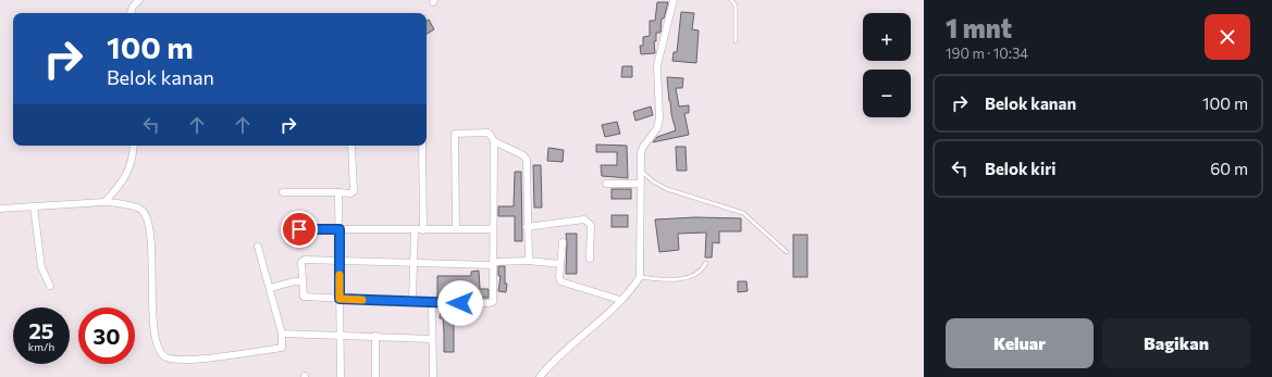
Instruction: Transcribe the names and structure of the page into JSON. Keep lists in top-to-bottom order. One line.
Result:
{"page":{"heading":["1 mnt","190 m · 10:34"],"map_buttons":["+","−"],"turn":["100 m","Belok kanan"],"list":[{"name":"Belok kanan","value":"100 m"},{"name":"Belok kiri","value":"60 m"}],"speed":"25 km/h","limit":"30","buttons":["Keluar","Bagikan"]}}
